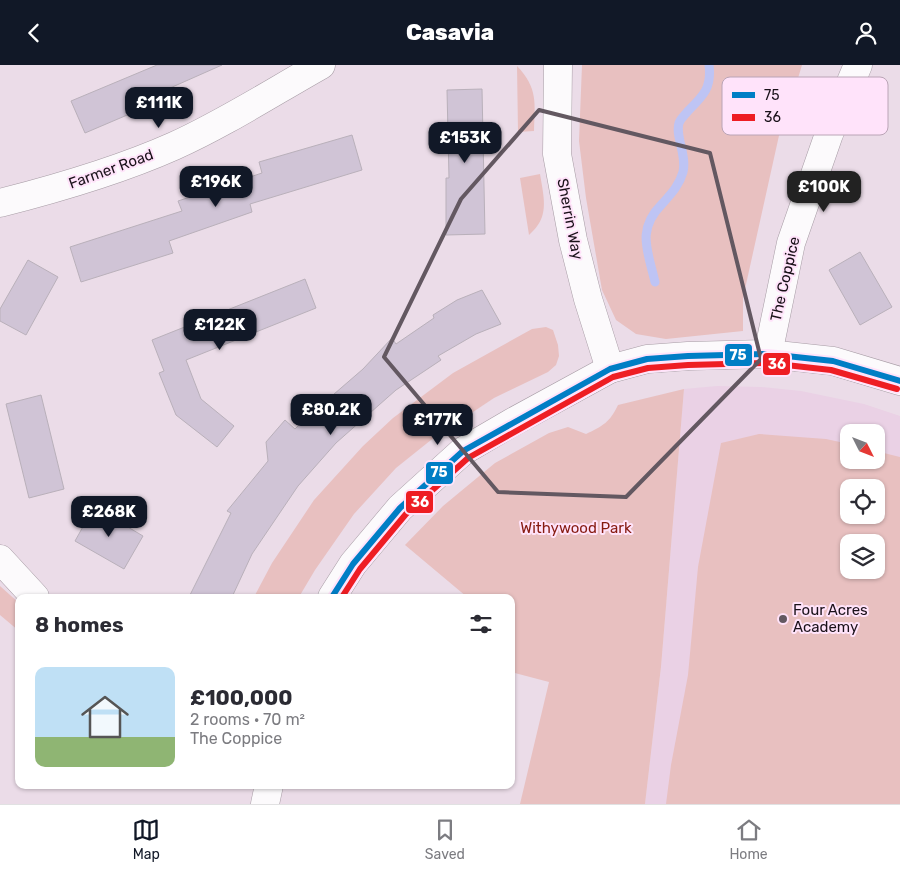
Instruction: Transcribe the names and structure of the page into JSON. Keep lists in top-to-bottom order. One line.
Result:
{"streets":{"street":["Farmer Road","Sherrin Way","The Coppice"]},"parks":["Withywood Park"],"places":["Four Acres Academy"],"lines":["transit line 75","transit line 36"],"legend":["75","36"],"north":"bottom right","page":{"header":"Casavia","price":["£111K","£153K","£196K","£100K","£122K","£80.2K","£177K","£268K"],"heading":"8 homes","list":[{"name":"£100,000","note":"2 rooms · 70 m² · The Coppice"}],"tabs":["Map","Saved","Home"]}}
